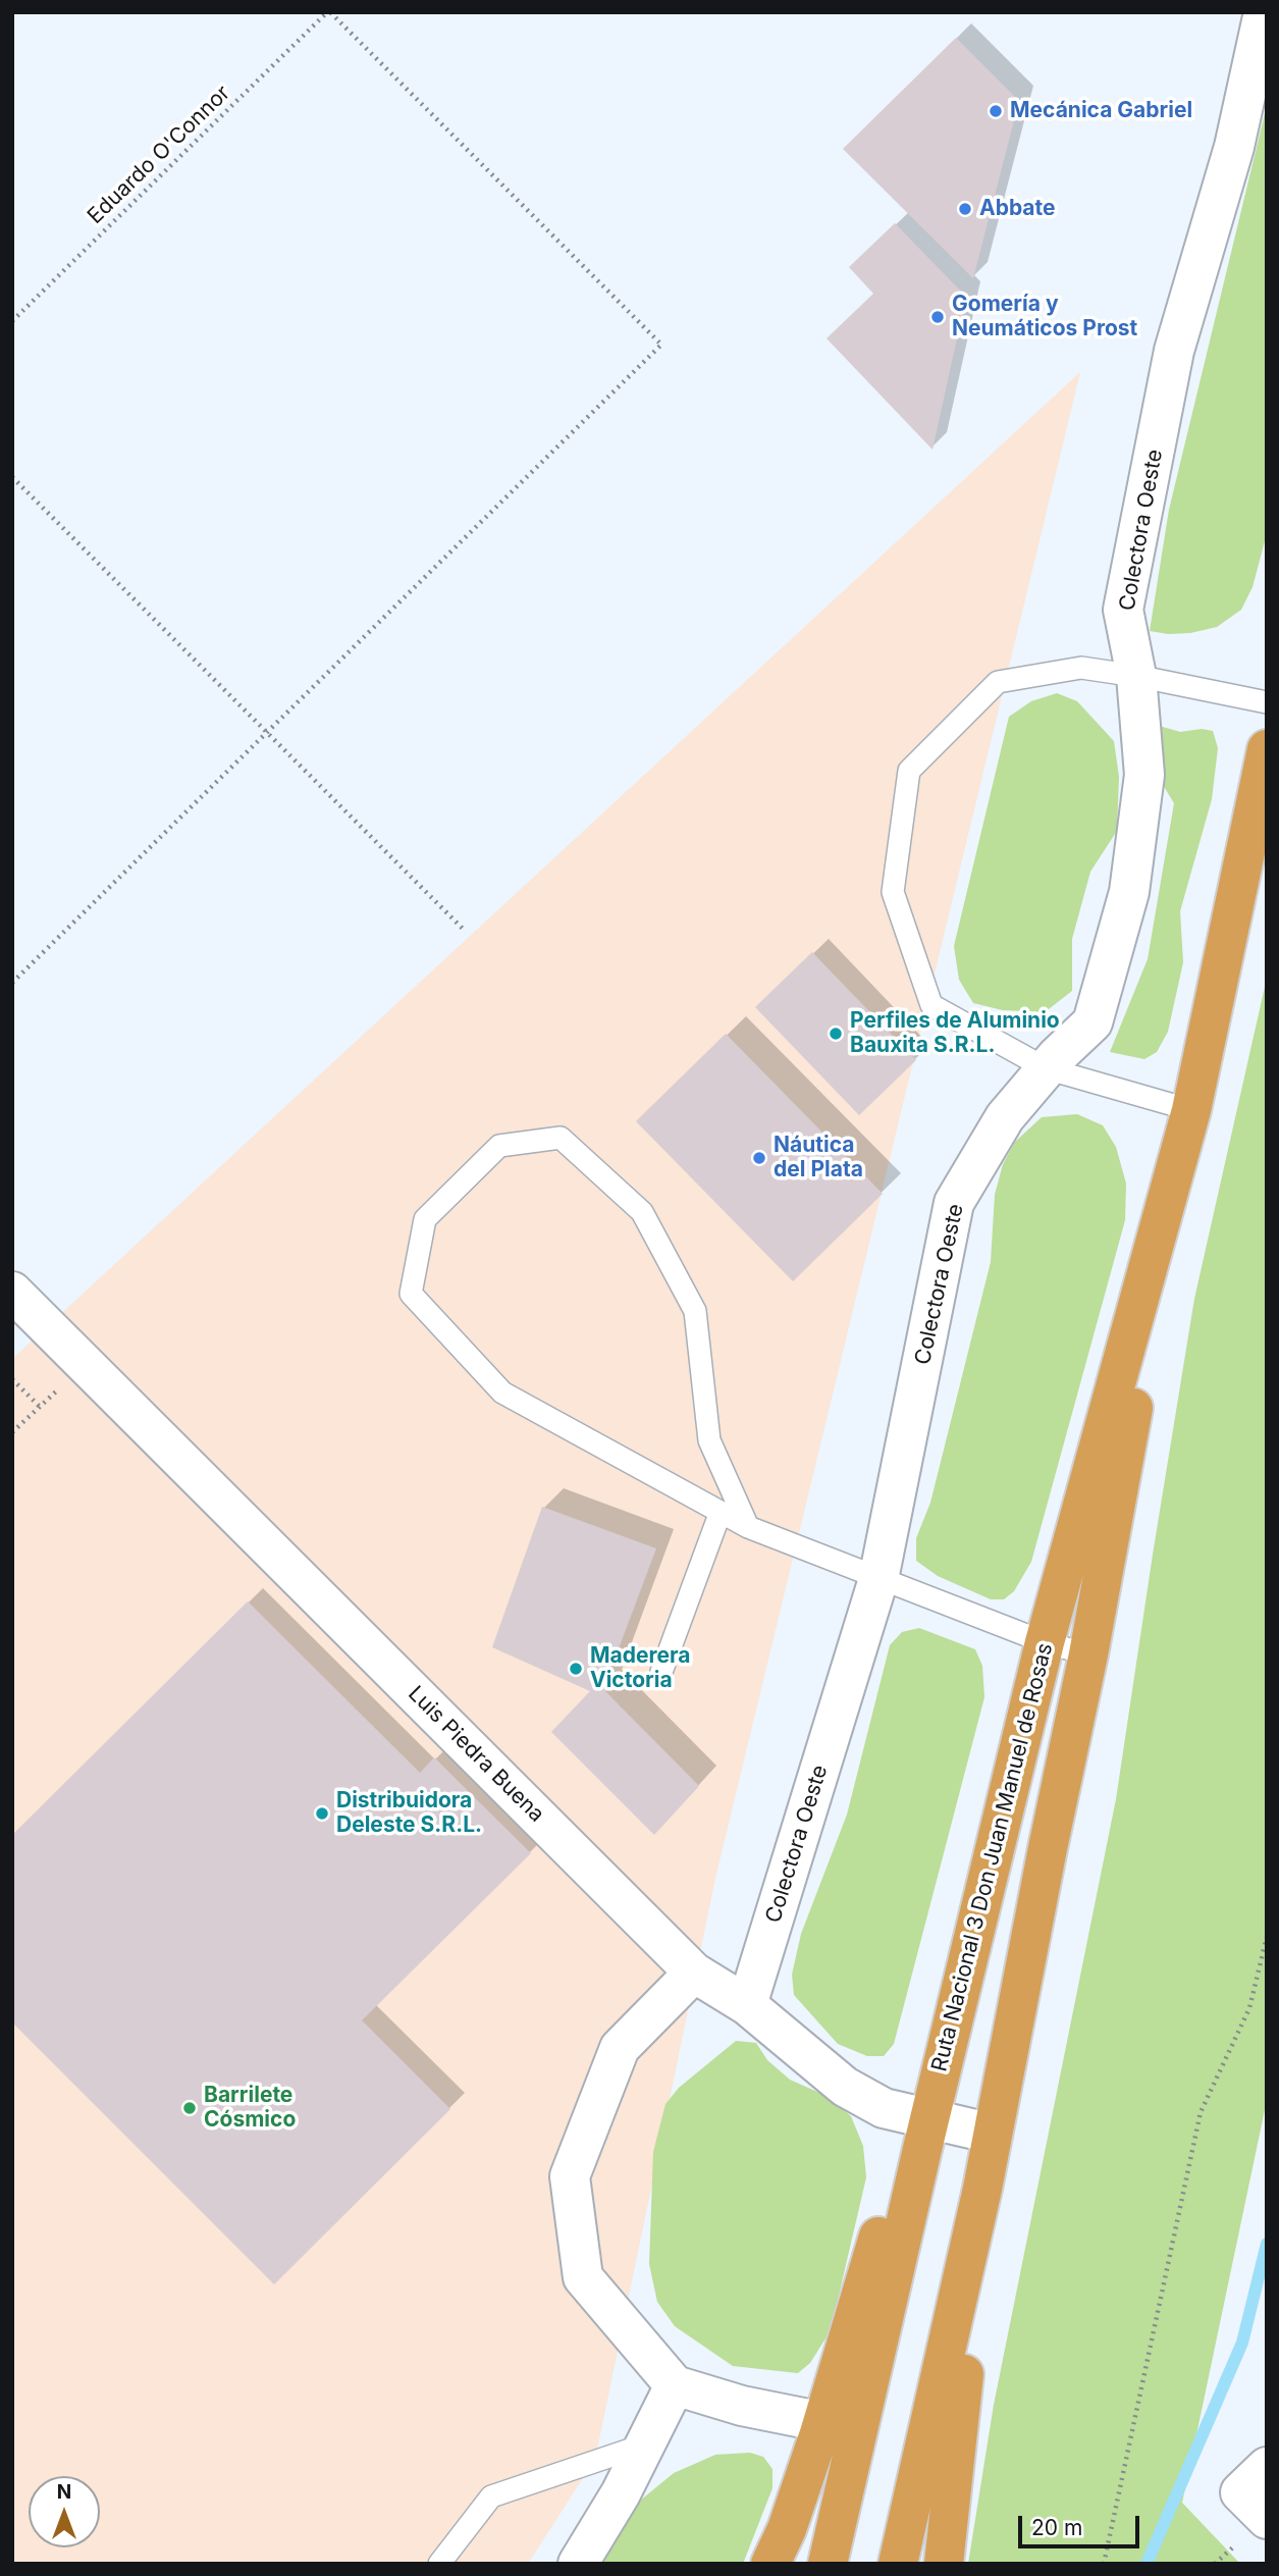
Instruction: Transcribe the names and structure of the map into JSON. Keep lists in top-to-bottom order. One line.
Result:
{"streets":{"highway":["Ruta Nacional 3 Don Juan Manuel de Rosas"],"street":["Colectora Oeste","Luis Piedra Buena"],"path":["Eduardo O'Connor"]},"crossings":[["Colectora Oeste","Luis Piedra Buena"],["Luis Piedra Buena","Ruta Nacional 3 Don Juan Manuel de Rosas"]],"places":["Mecánica Gabriel","Abbate","Gomería y Neumáticos Prost","Perfiles de Aluminio Bauxita S.R.L.","Náutica del Plata","Maderera Victoria","Distribuidora Deleste S.R.L.","Barrilete Cósmico"],"scale_bar":"20 m","north":"top"}
